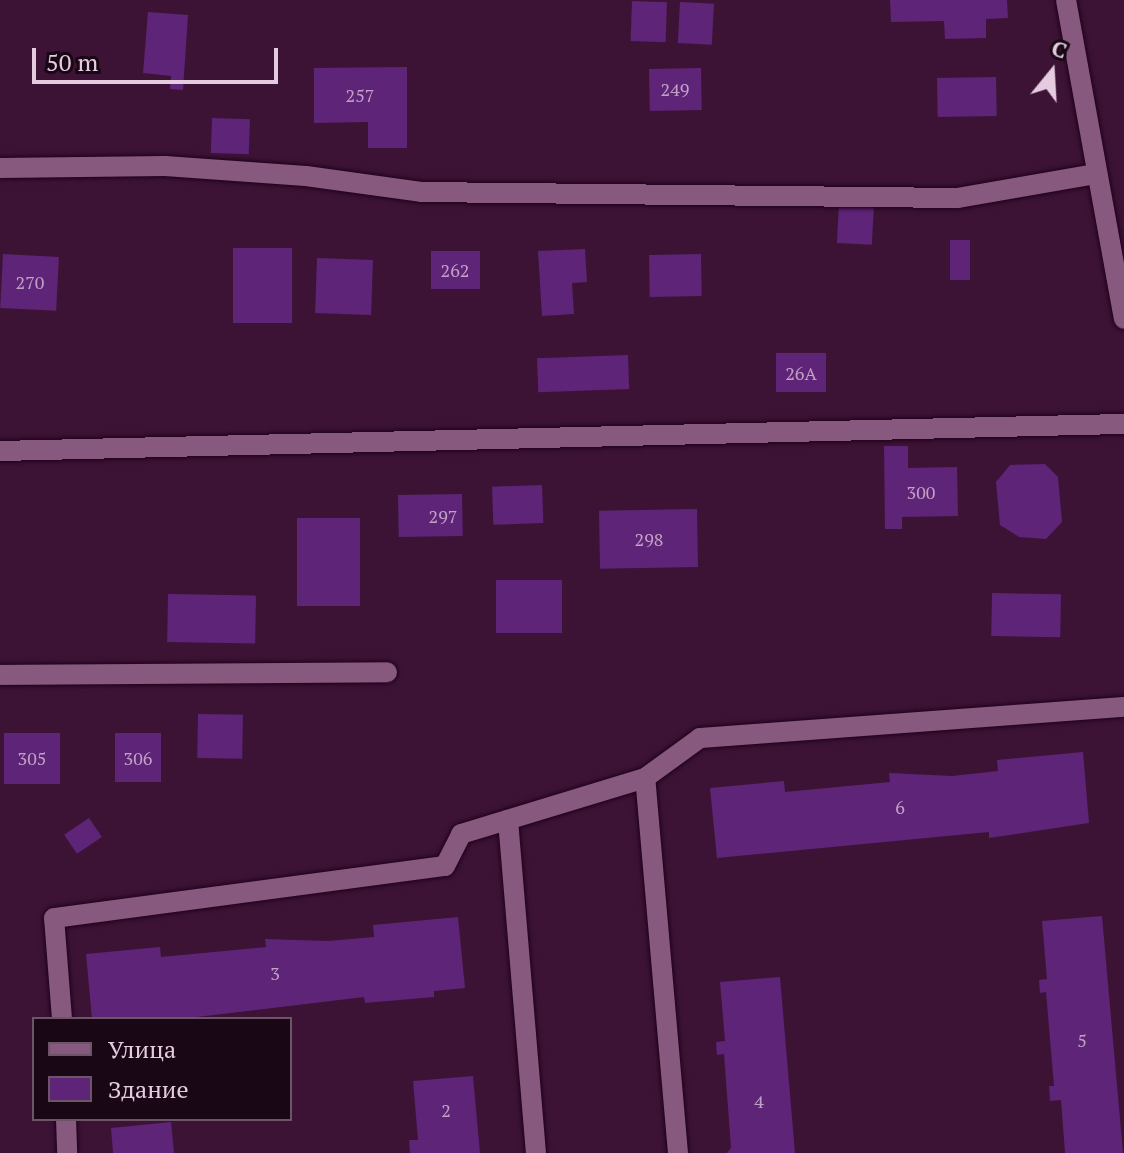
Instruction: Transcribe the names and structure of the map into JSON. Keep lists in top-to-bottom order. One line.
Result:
{"house_numbers":["249","257","262","270","26А","300","297","298","305","306","6","3","5","4","2"],"legend":["Улица","Здание"],"scale_bar":"50 m","north":"top"}
